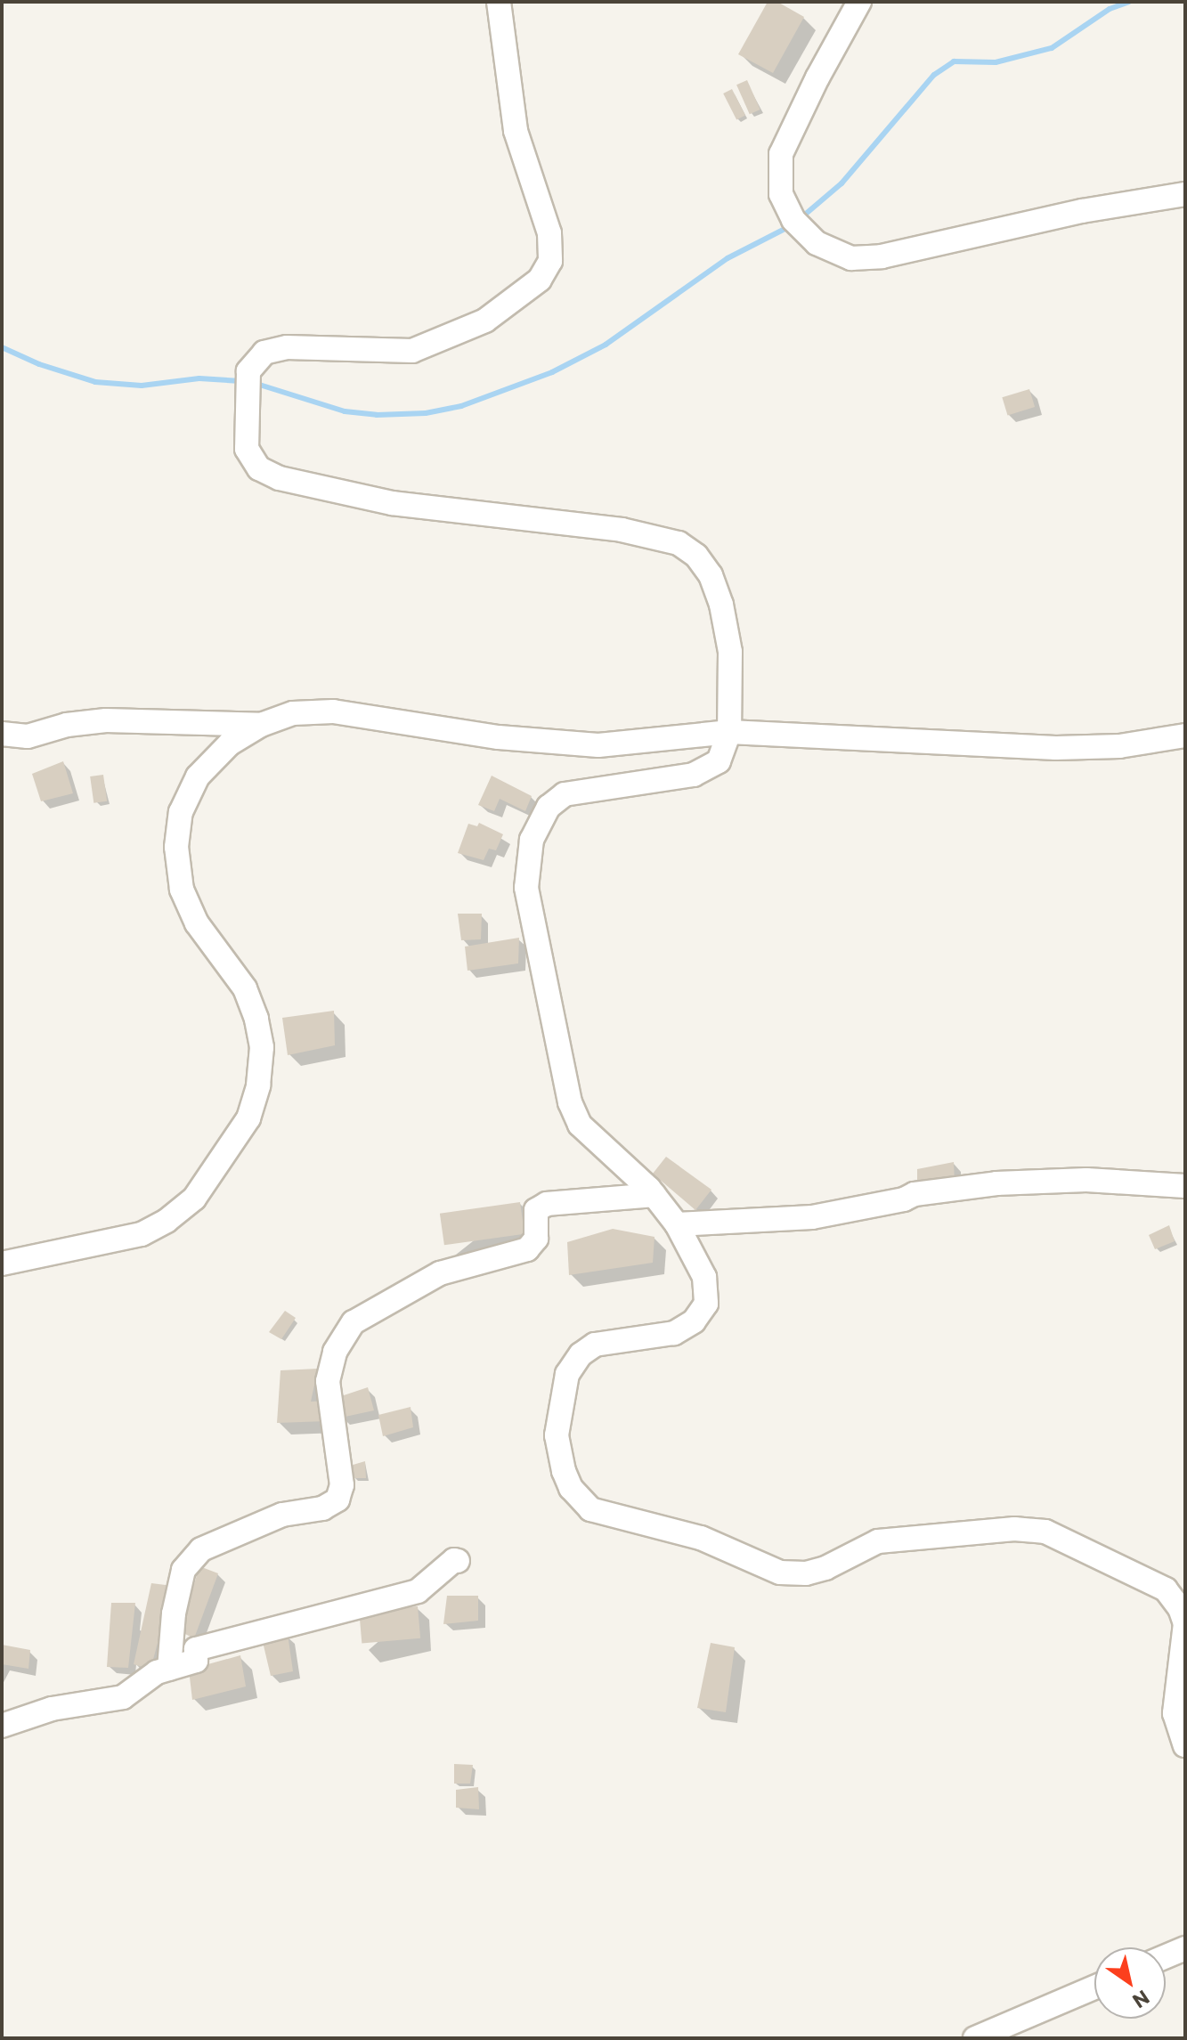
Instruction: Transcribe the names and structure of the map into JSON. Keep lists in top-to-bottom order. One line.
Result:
{"north":"bottom right"}
